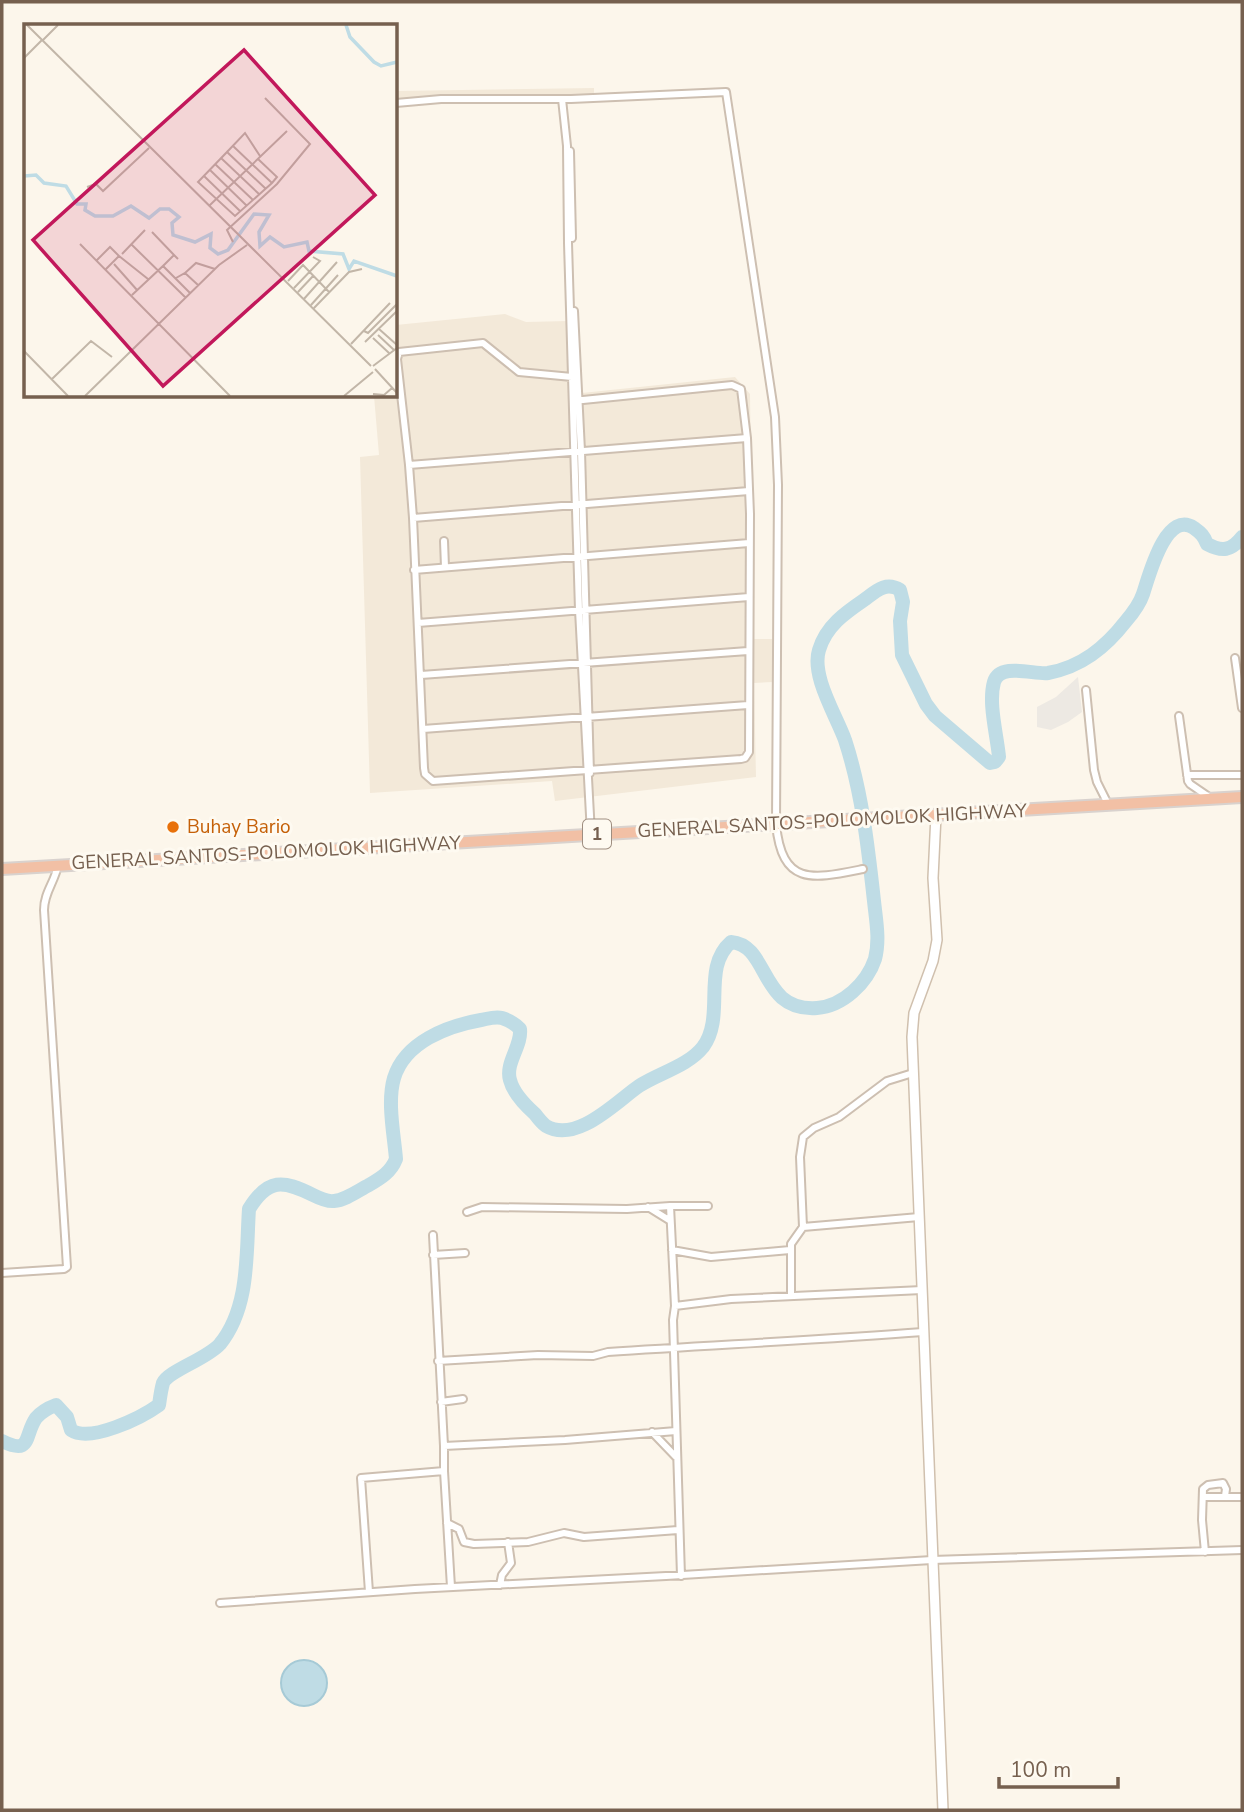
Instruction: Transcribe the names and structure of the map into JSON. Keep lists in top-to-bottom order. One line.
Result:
{"streets":{"highway":["GENERAL SANTOS-POLOMOLOK HIGHWAY","1"]},"places":["Buhay Bario"],"scale_bar":"100 m"}
